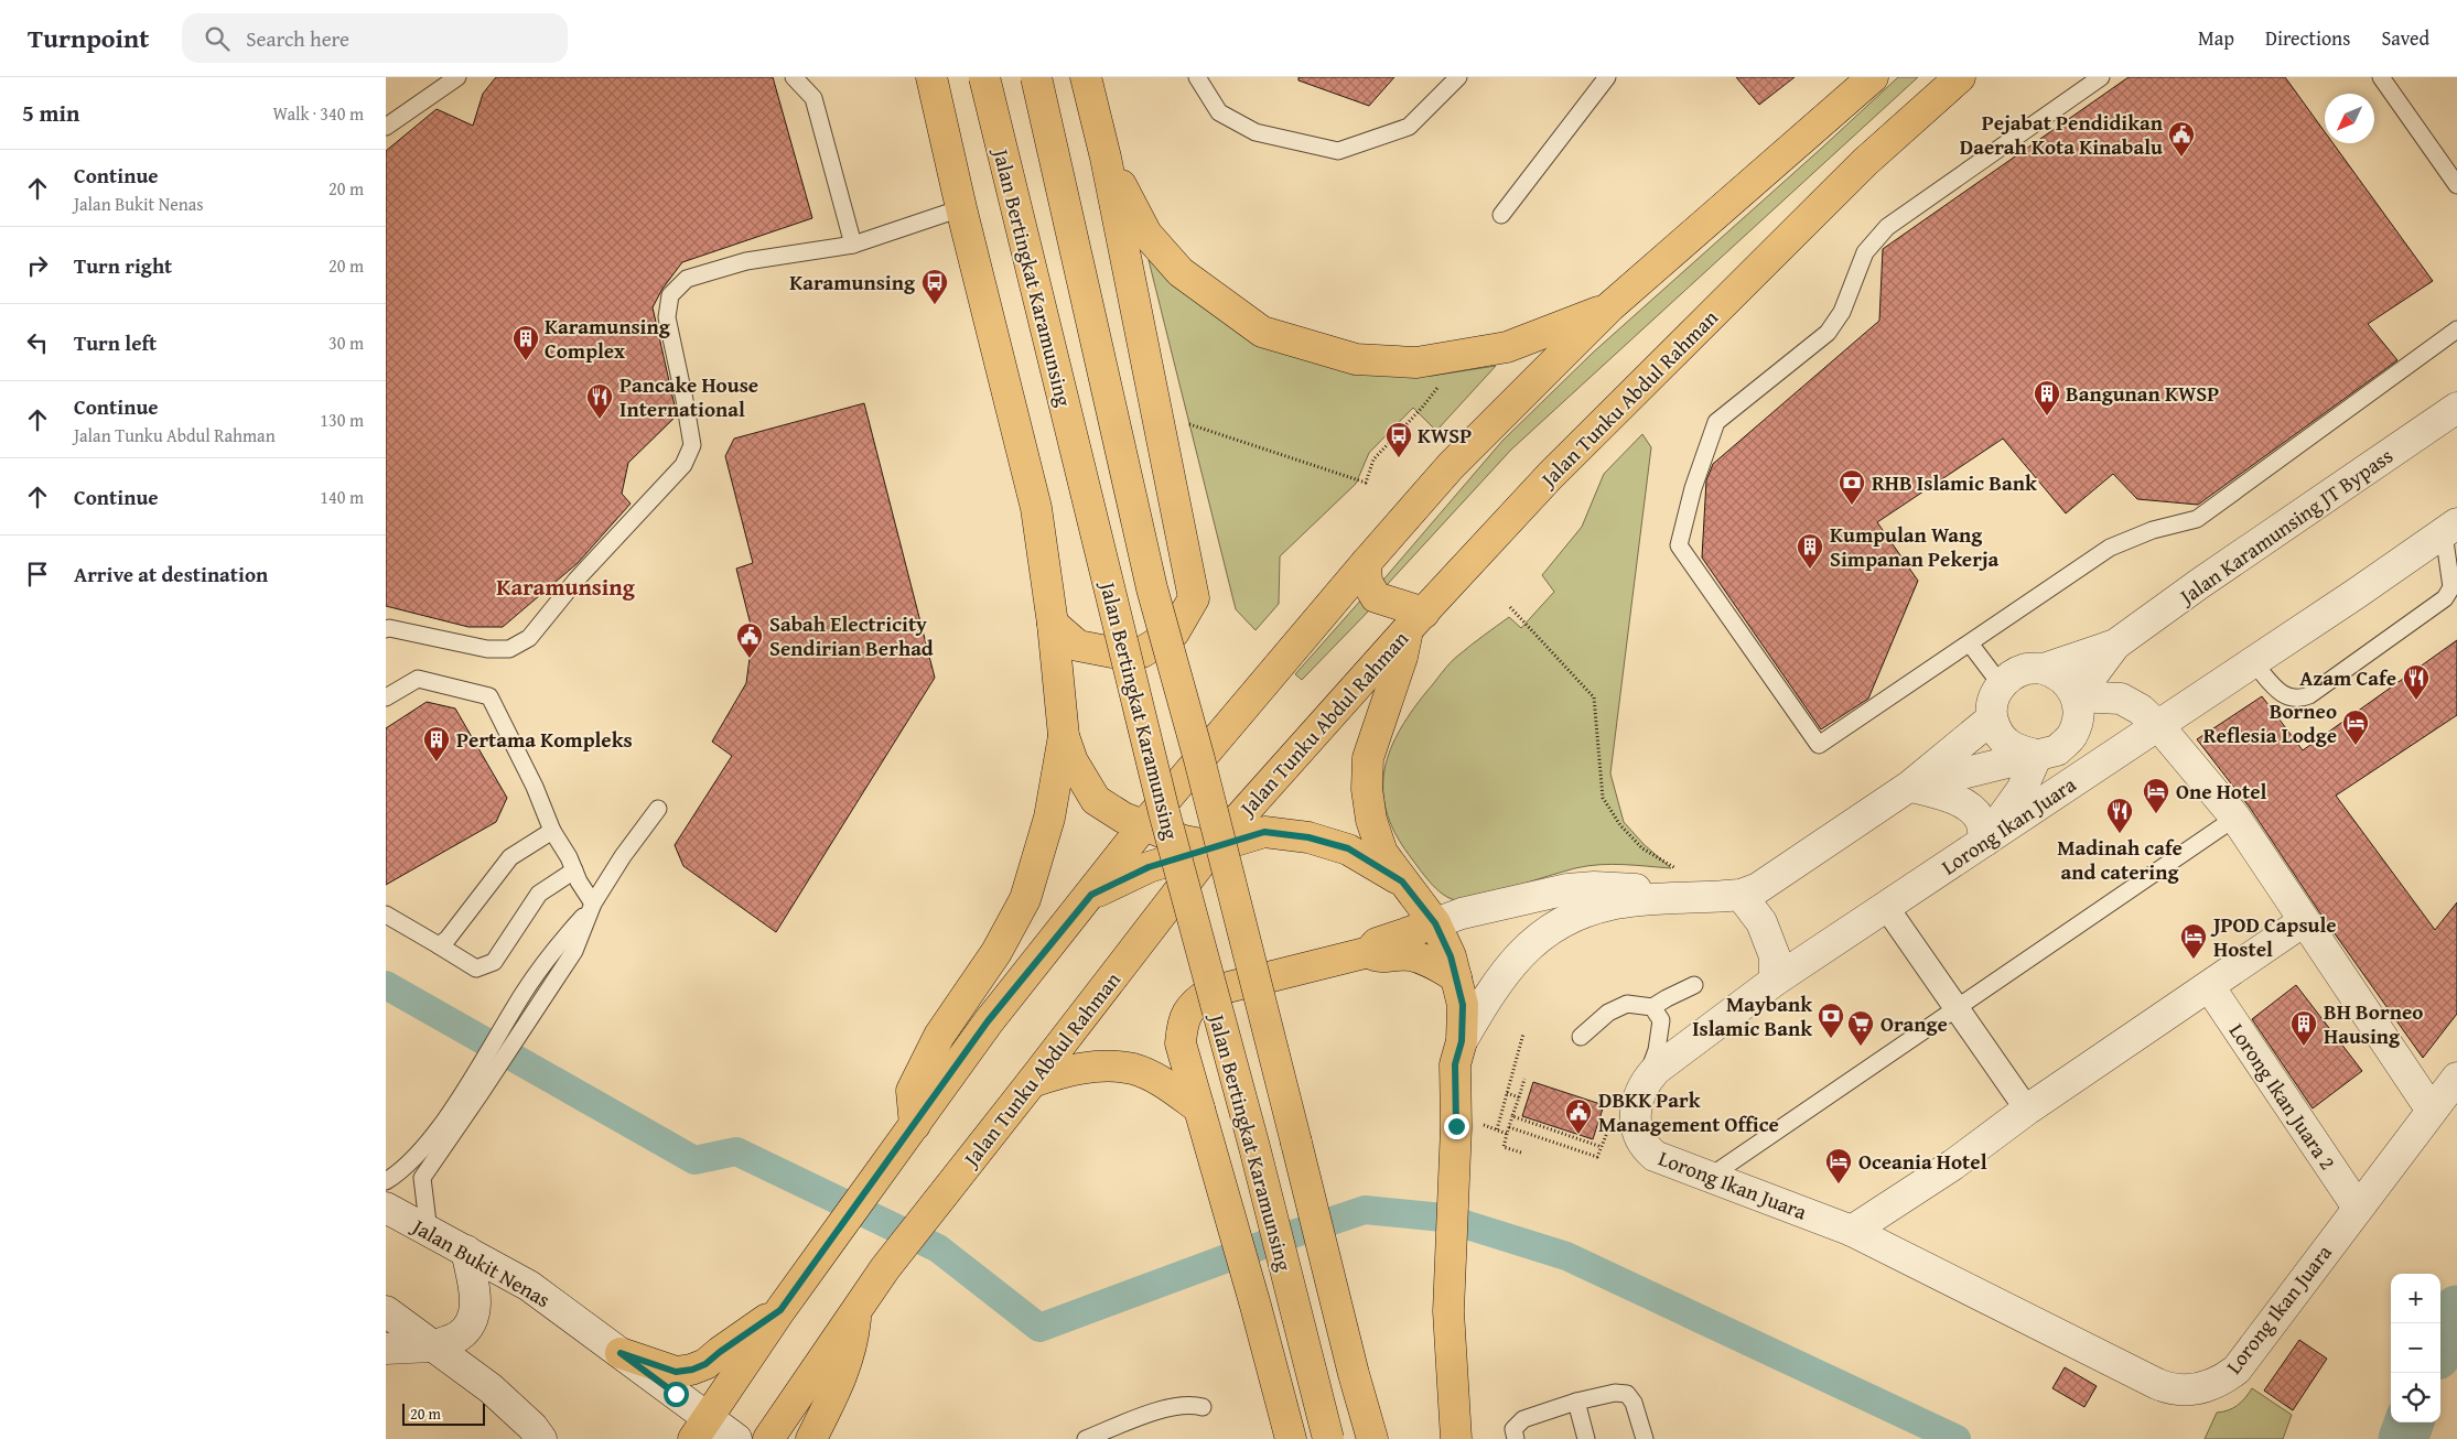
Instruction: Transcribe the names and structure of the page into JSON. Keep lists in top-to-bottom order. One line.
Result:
{"streets":{"main road":["Jalan Bertingkat Karamunsing","Jalan Tunku Abdul Rahman"],"street":["Jalan Karamunsing JT Bypass","Lorong Ikan Juara","Lorong Ikan Juara 2","Jalan Bukit Nenas"]},"crossings":[["Lorong Ikan Juara","Lorong Ikan Juara 2"]],"districts":["Karamunsing"],"places":{"public building":["Pejabat Pendidikan Daerah Kota Kinabalu","Sabah Electricity Sendirian Berhad","DBKK Park Management Office"],"bus stop":["Karamunsing","KWSP"],"building":["Karamunsing Complex","Bangunan KWSP","Kumpulan Wang Simpanan Pekerja","Pertama Kompleks","BH Borneo Hausing"],"restaurant":["Pancake House International","Azam Cafe","Madinah cafe and catering"],"bank":["RHB Islamic Bank","Maybank Islamic Bank"],"hotel":["Borneo Reflesia Lodge","One Hotel","JPOD Capsule Hostel","Oceania Hotel"],"supermarket":["Orange"]},"scale_bar":"20 m","north":"bottom left","page":{"header":"Turnpoint","search":"Search here","nav":["Map","Directions","Saved"],"heading":["5 min","Walk · 340 m"],"list":[["Continue","Jalan Bukit Nenas","20 m"],["Turn right","20 m"],["Turn left","30 m"],["Continue","Jalan Tunku Abdul Rahman","130 m"],["Continue","140 m"],"Arrive at destination"],"map_buttons":["+","−"],"scale":"20 m"}}
